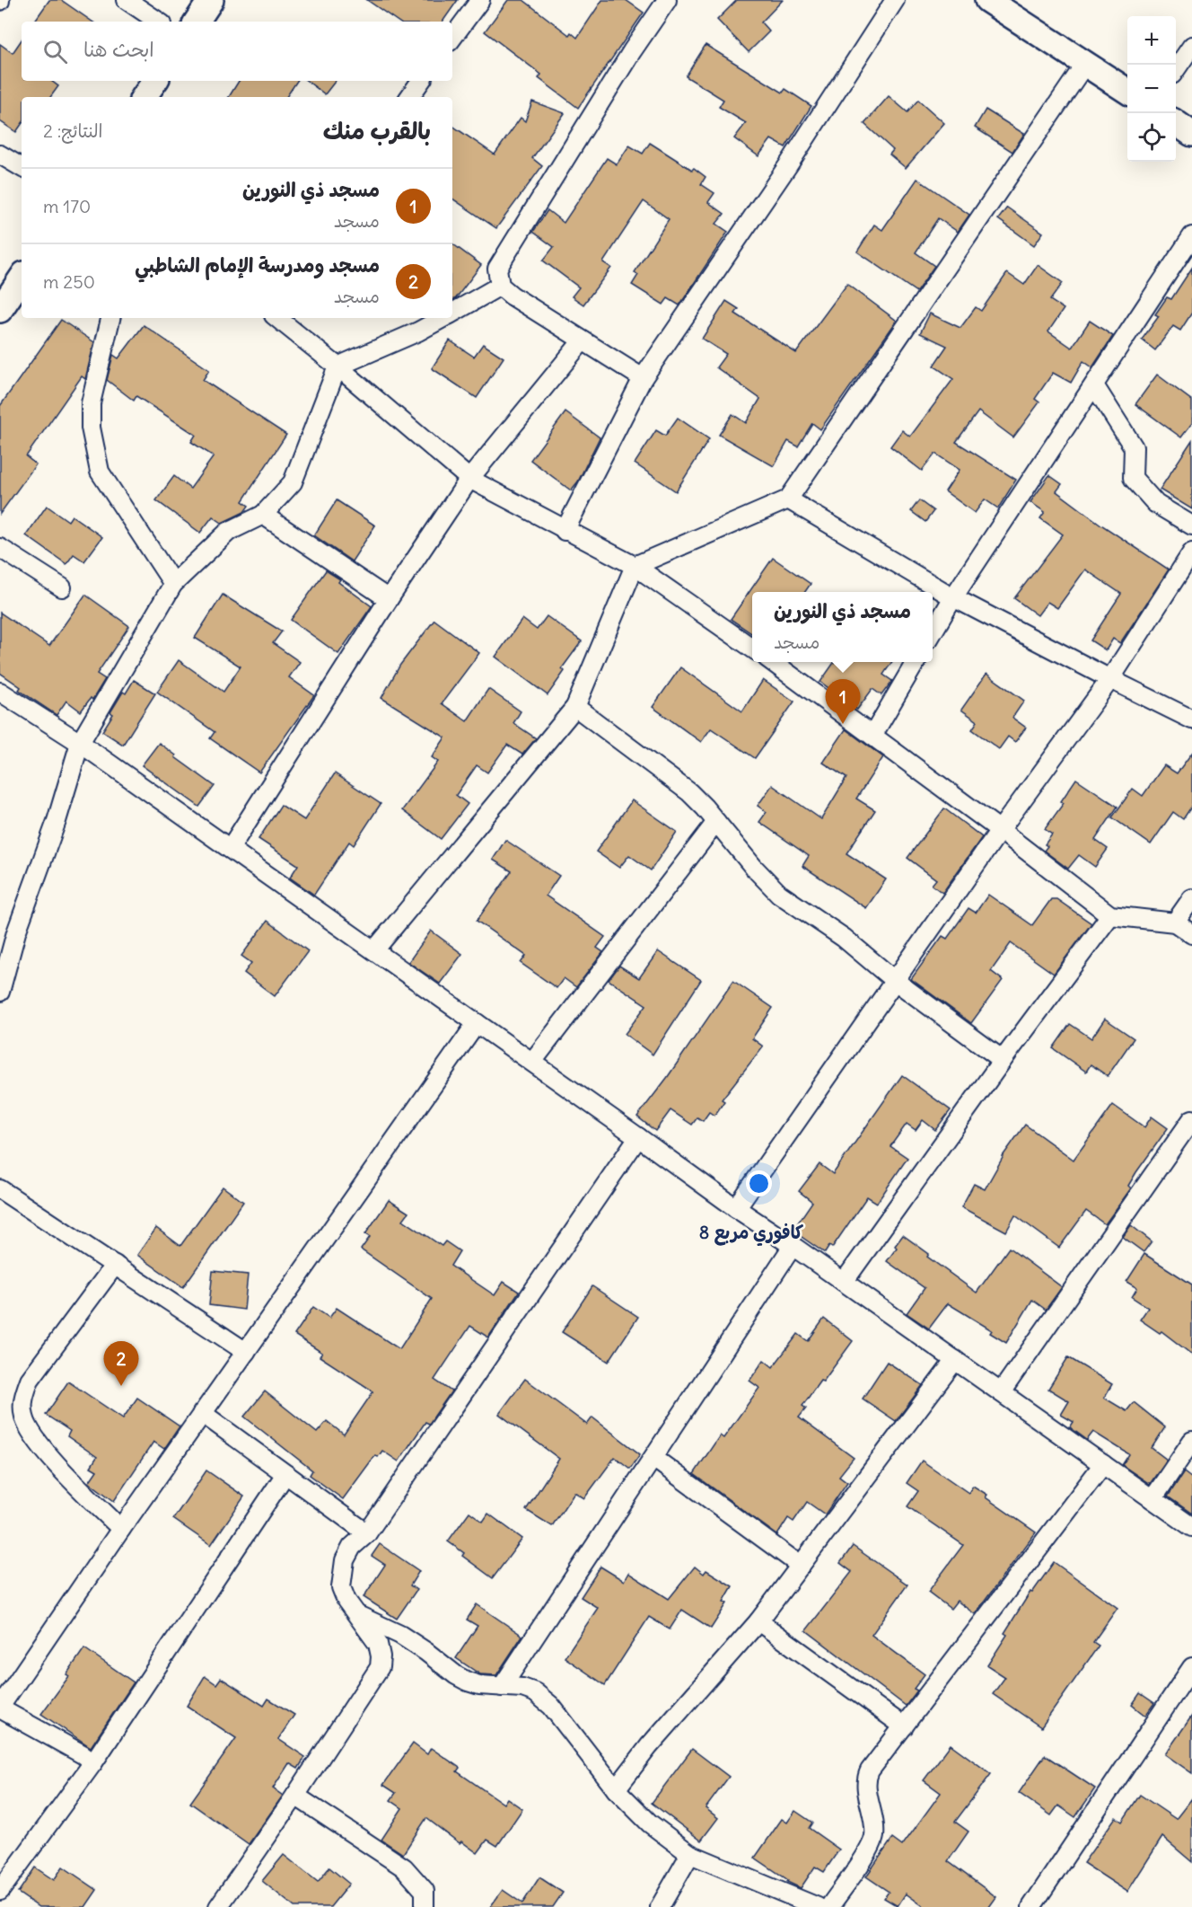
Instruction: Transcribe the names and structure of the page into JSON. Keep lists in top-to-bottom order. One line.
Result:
{"districts":["كافوري مربع 8"],"page":{"map_buttons":["+","−"],"search":"ابحث هنا","heading":["بالقرب منك","النتائج: 2"],"list":[{"mark":"1","name":"مسجد ذي النورين","note":"مسجد","value":"170 m"},{"mark":"2","name":"مسجد ومدرسة الإمام الشاطبي","note":"مسجد","value":"250 m"}],"popup":["مسجد ذي النورين","مسجد"],"pins":["1","2"]}}
